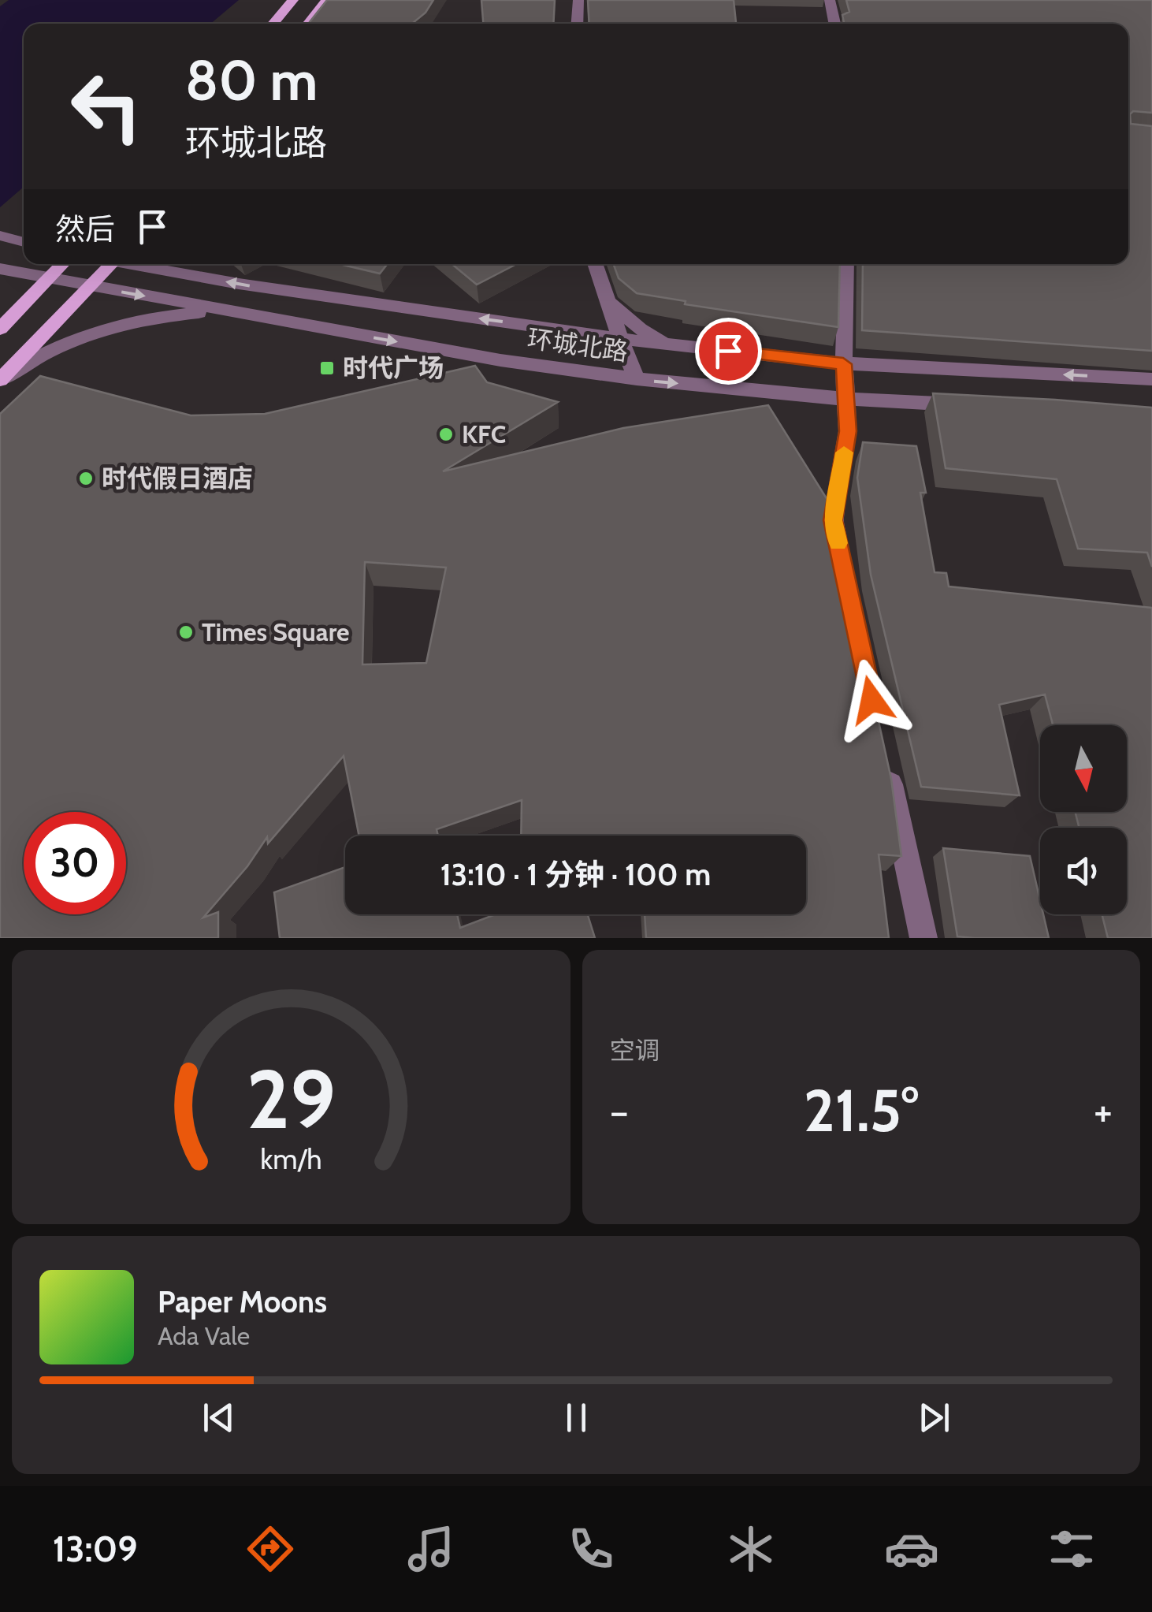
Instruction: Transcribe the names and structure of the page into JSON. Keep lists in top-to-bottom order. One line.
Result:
{"streets":{"street":["环城北路"]},"places":{"transit":["时代广场"],"other":["KFC","时代假日酒店","Times Square"]},"north":"bottom","page":{"turn":["80 m","环城北路"],"then":"然后","limit":"30","trip":"13:10 · 1 分钟 · 100 m","tile":"空调","heat":["−","21.5°","+"],"song":["Paper Moons","Ada Vale"],"tabs":"13:09","gauge":["29","km/h"]}}
